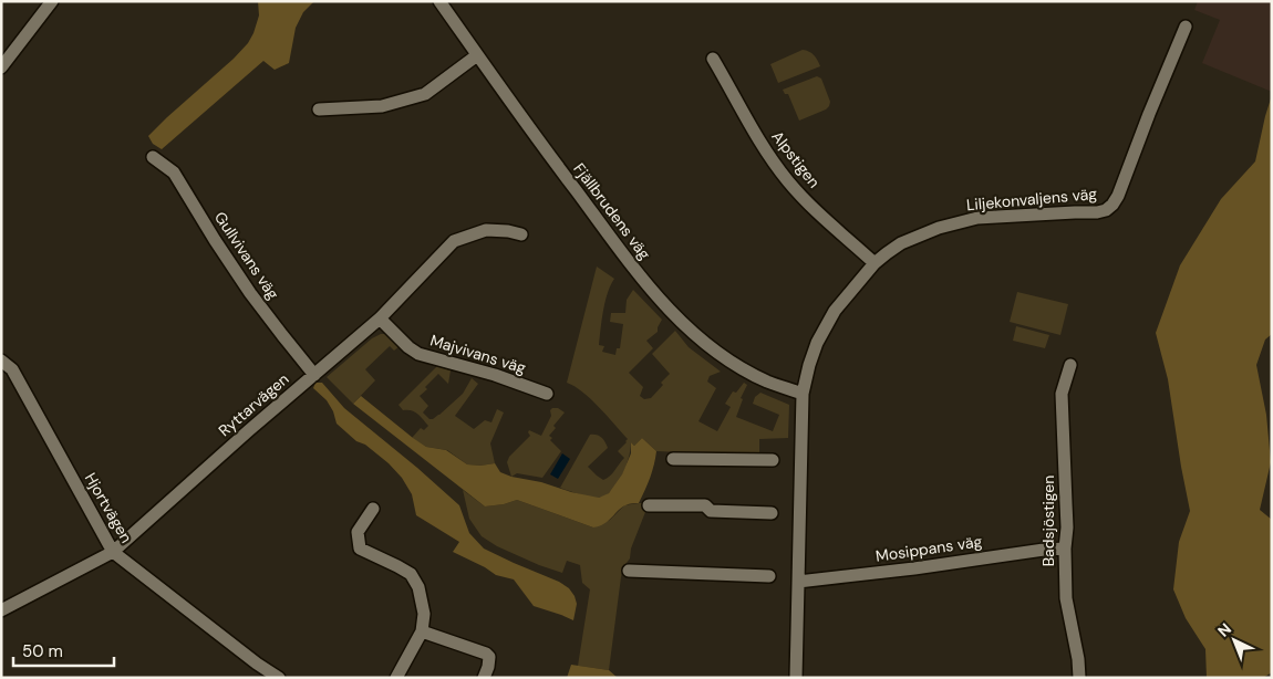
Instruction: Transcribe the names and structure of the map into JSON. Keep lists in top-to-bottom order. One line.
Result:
{"streets":{"street":["Alpstigen","Liljekonvaljens väg","Fjällbrudens väg","Gullvivans väg","Majvivans väg","Ryttarvägen","Hjortvägen","Badsjöstigen","Mosippans väg"]},"crossings":[["Alpstigen","Liljekonvaljens väg"],["Liljekonvaljens väg","Fjällbrudens väg"],["Liljekonvaljens väg","Mosippans väg"],["Gullvivans väg","Ryttarvägen"],["Majvivans väg","Ryttarvägen"],["Ryttarvägen","Hjortvägen"],["Badsjöstigen","Mosippans väg"]],"scale_bar":"50 m","north":"top left"}
